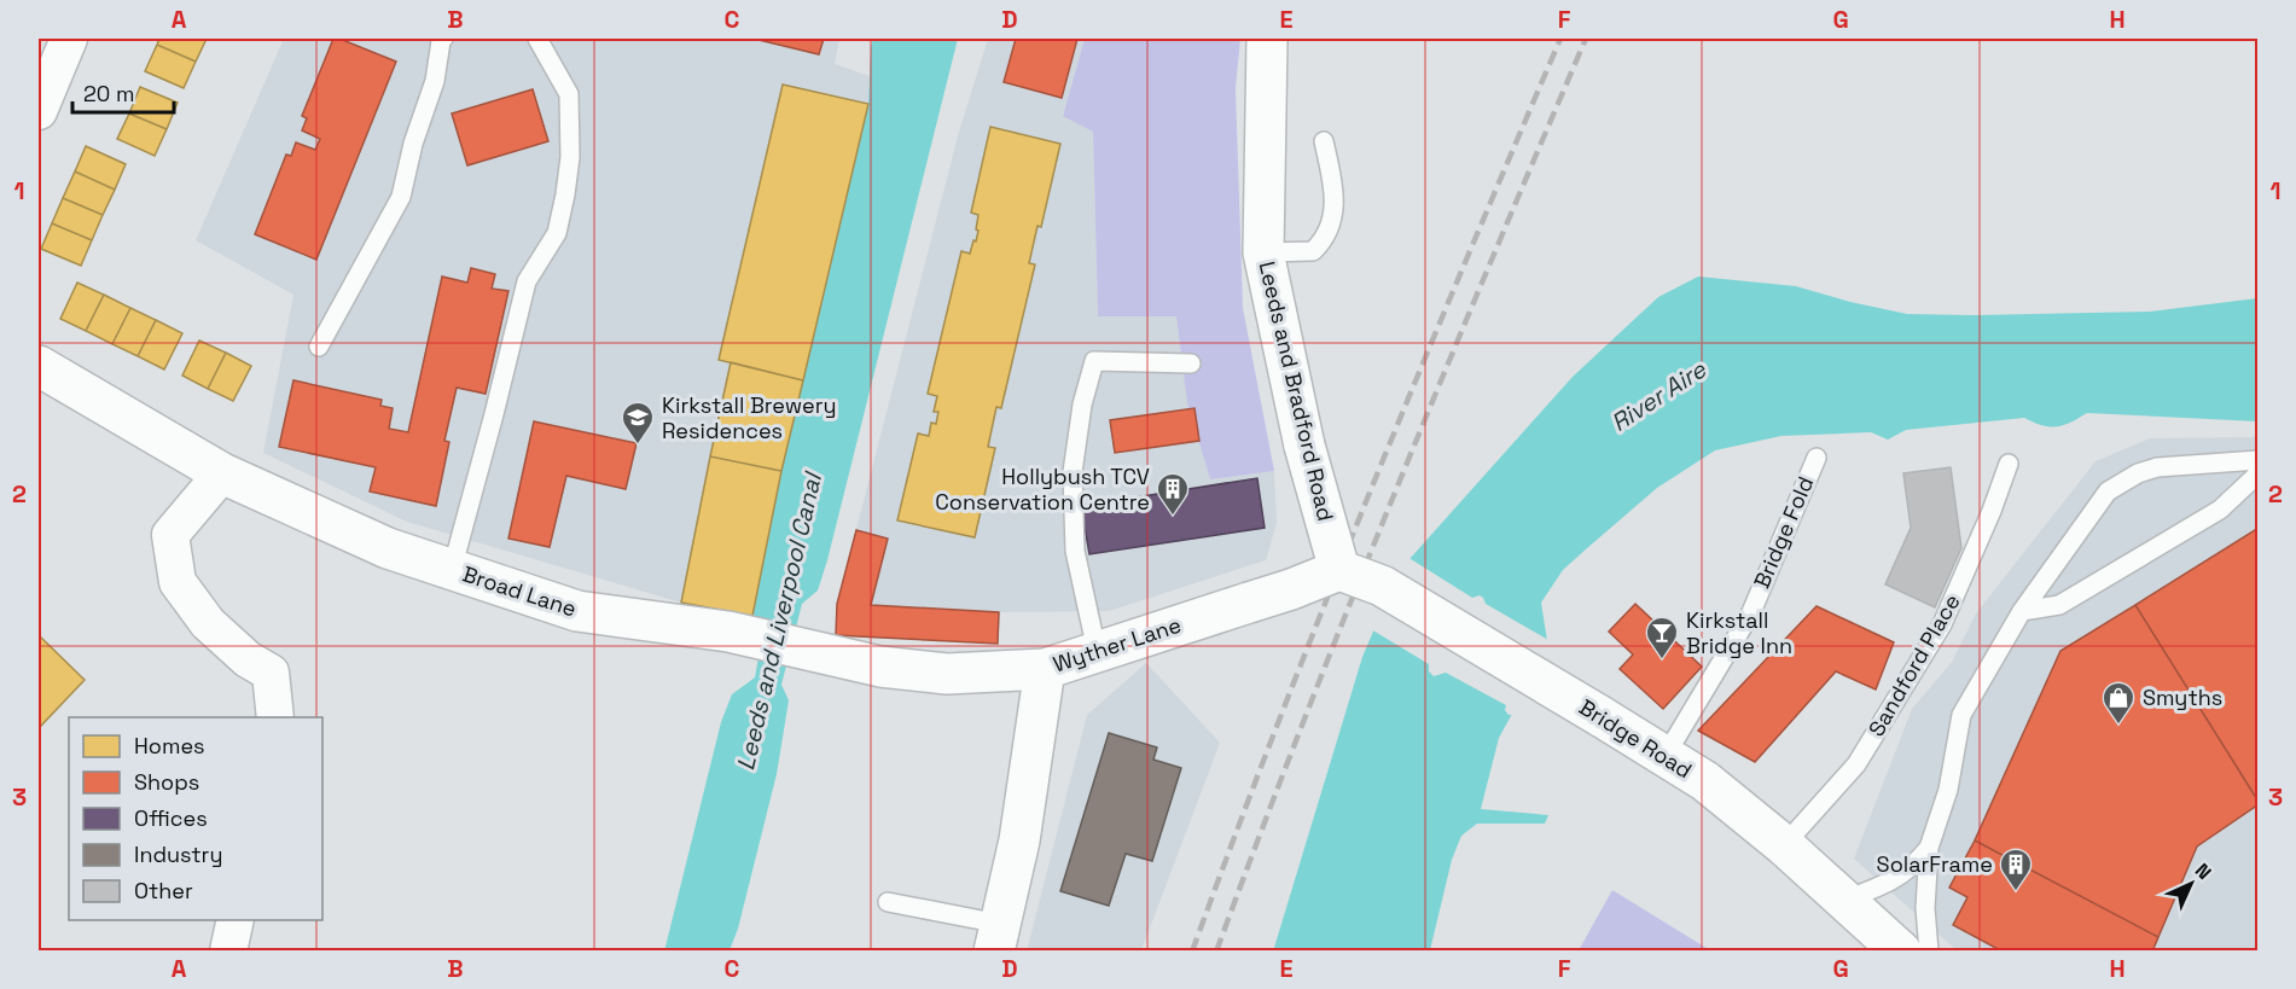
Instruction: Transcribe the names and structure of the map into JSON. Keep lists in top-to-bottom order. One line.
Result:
{"streets":{"street":["Leeds and Bradford Road","Broad Lane","Wyther Lane","Bridge Road"],"lane":["Bridge Fold","Sandford Place"]},"crossings":[["Leeds and Bradford Road","Wyther Lane"],["Leeds and Bradford Road","Bridge Road"],["Bridge Fold","Bridge Road"],["Broad Lane","Wyther Lane"],["Wyther Lane","Bridge Road"],["Sandford Place","Bridge Road"]],"water":["River Aire","Leeds and Liverpool Canal"],"places":{"school or university":["Kirkstall Brewery Residences"],"building":["Hollybush TCV Conservation Centre","SolarFrame"],"bar":["Kirkstall Bridge Inn"],"shop":["Smyths"]},"legend":["Homes","Shops","Offices","Industry","Other"],"scale_bar":"20 m","north":"top right","grid":{"columns":["A","B","C","D","E","F","G","H"],"rows":["1","2","3"]}}
